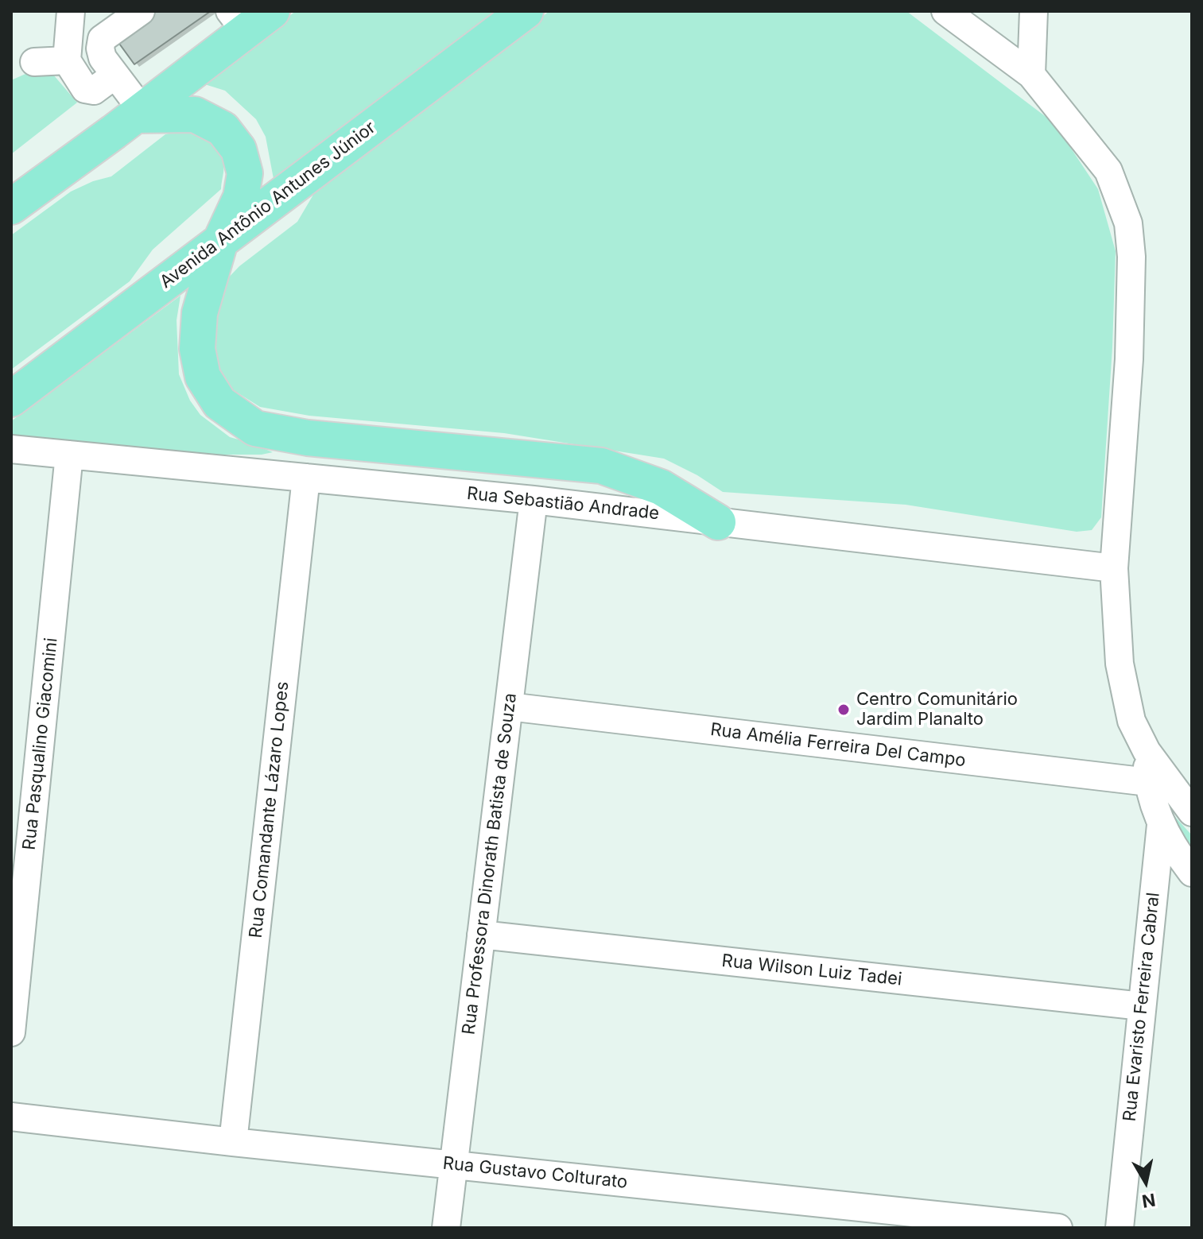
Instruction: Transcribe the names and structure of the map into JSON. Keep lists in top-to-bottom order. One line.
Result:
{"streets":{"main road":["Avenida Antônio Antunes Júnior"],"street":["Rua Sebastião Andrade","Rua Pasqualino Giacomini","Rua Amélia Ferreira Del Campo","Rua Comandante Lázaro Lopes","Rua Professora Dinorath Batista de Souza","Rua Wilson Luiz Tadei","Rua Evaristo Ferreira Cabral","Rua Gustavo Colturato"]},"crossings":[["Rua Sebastião Andrade","Rua Pasqualino Giacomini"],["Rua Sebastião Andrade","Rua Comandante Lázaro Lopes"],["Rua Sebastião Andrade","Rua Professora Dinorath Batista de Souza"],["Rua Amélia Ferreira Del Campo","Rua Professora Dinorath Batista de Souza"],["Rua Comandante Lázaro Lopes","Rua Gustavo Colturato"],["Rua Professora Dinorath Batista de Souza","Rua Wilson Luiz Tadei"],["Rua Professora Dinorath Batista de Souza","Rua Gustavo Colturato"],["Rua Wilson Luiz Tadei","Rua Evaristo Ferreira Cabral"]],"places":["Centro Comunitário Jardim Planalto"],"north":"bottom"}
